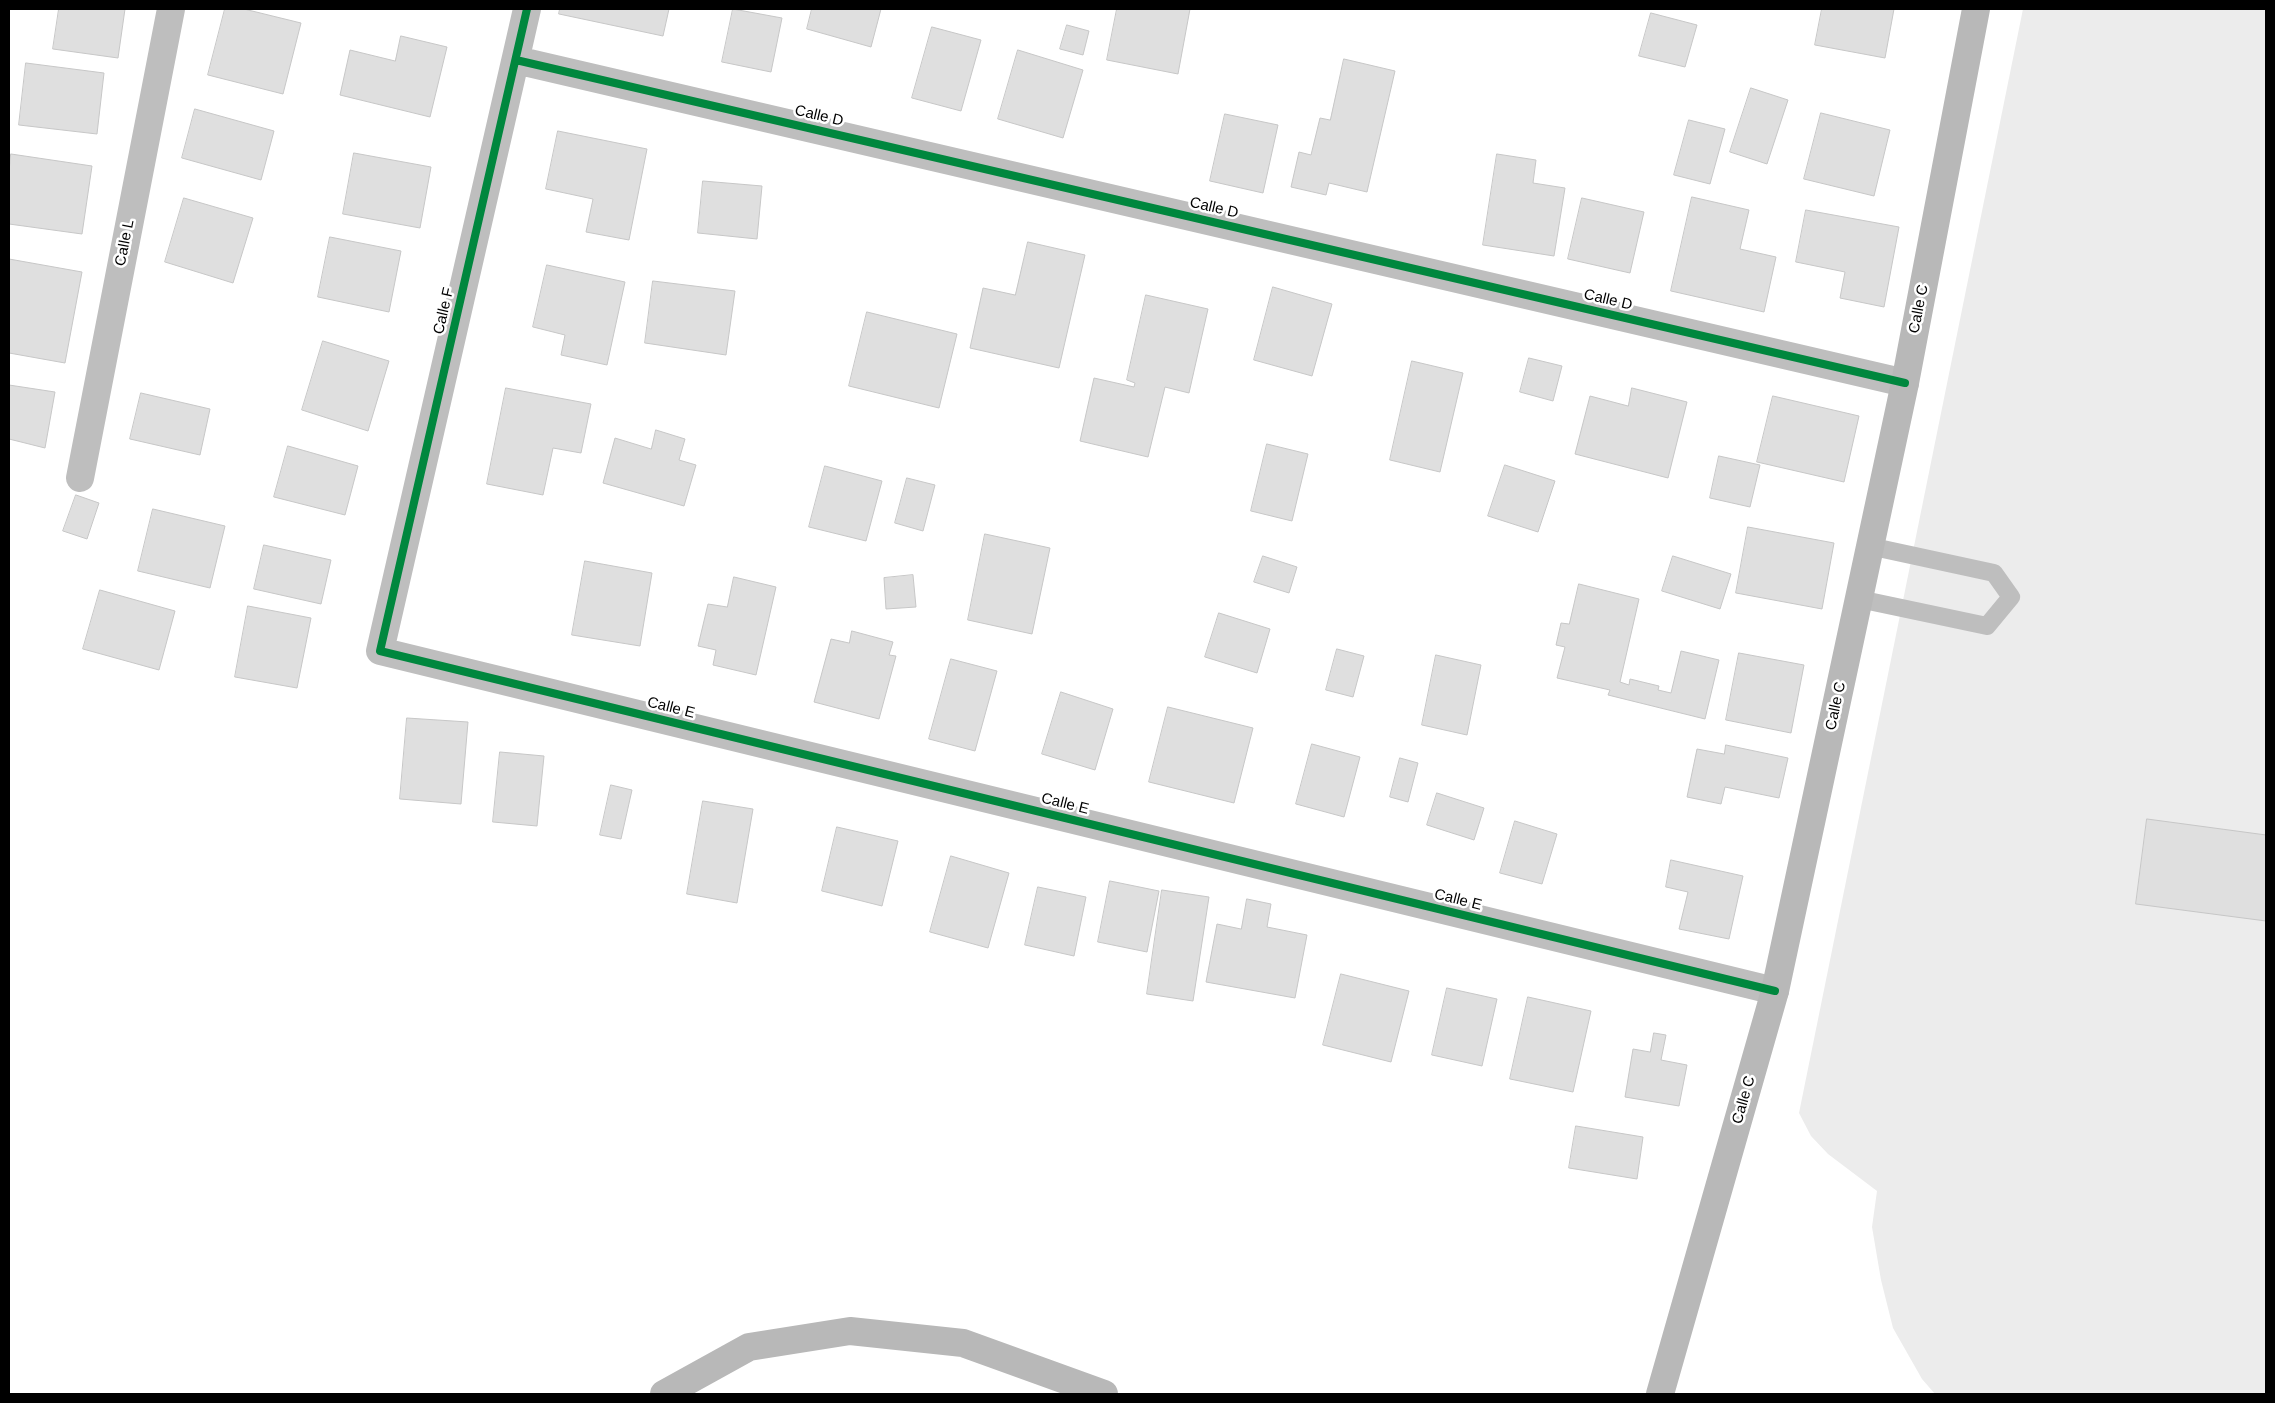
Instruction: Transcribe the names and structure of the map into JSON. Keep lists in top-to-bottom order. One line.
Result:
{"streets":{"street":["Calle D","Calle L","Calle C","Calle F","Calle E"]},"crossings":[["Calle D","Calle C"],["Calle D","Calle F"],["Calle C","Calle E"],["Calle F","Calle E"]]}
